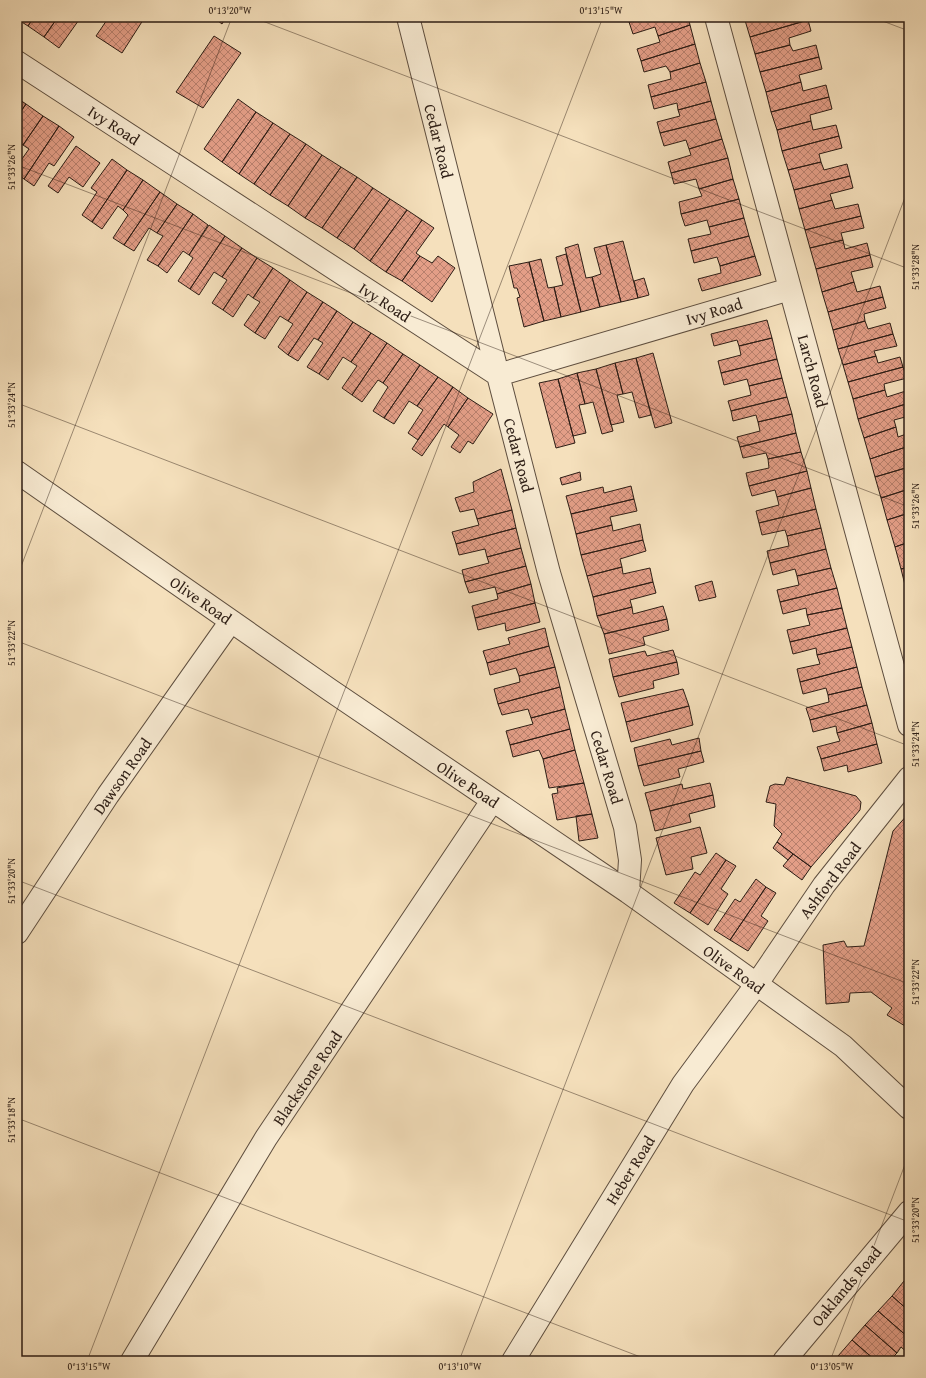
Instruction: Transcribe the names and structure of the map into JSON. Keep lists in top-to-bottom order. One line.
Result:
{"streets":{"street":["Ivy Road","Cedar Road","Larch Road","Olive Road","Dawson Road","Ashford Road","Blackstone Road","Heber Road","Oaklands Road"]},"crossings":[["Ivy Road","Cedar Road"],["Ivy Road","Larch Road"],["Cedar Road","Olive Road"],["Olive Road","Dawson Road"],["Olive Road","Ashford Road"],["Olive Road","Blackstone Road"],["Olive Road","Heber Road"],["Ashford Road","Heber Road"]],"coordinates":["0°13'20\"W","0°13'15\"W","51°33'26\"N","51°33'28\"N","51°33'24\"N","51°33'22\"N","51°33'20\"N","51°33'18\"N","0°13'10\"W","0°13'05\"W"]}
